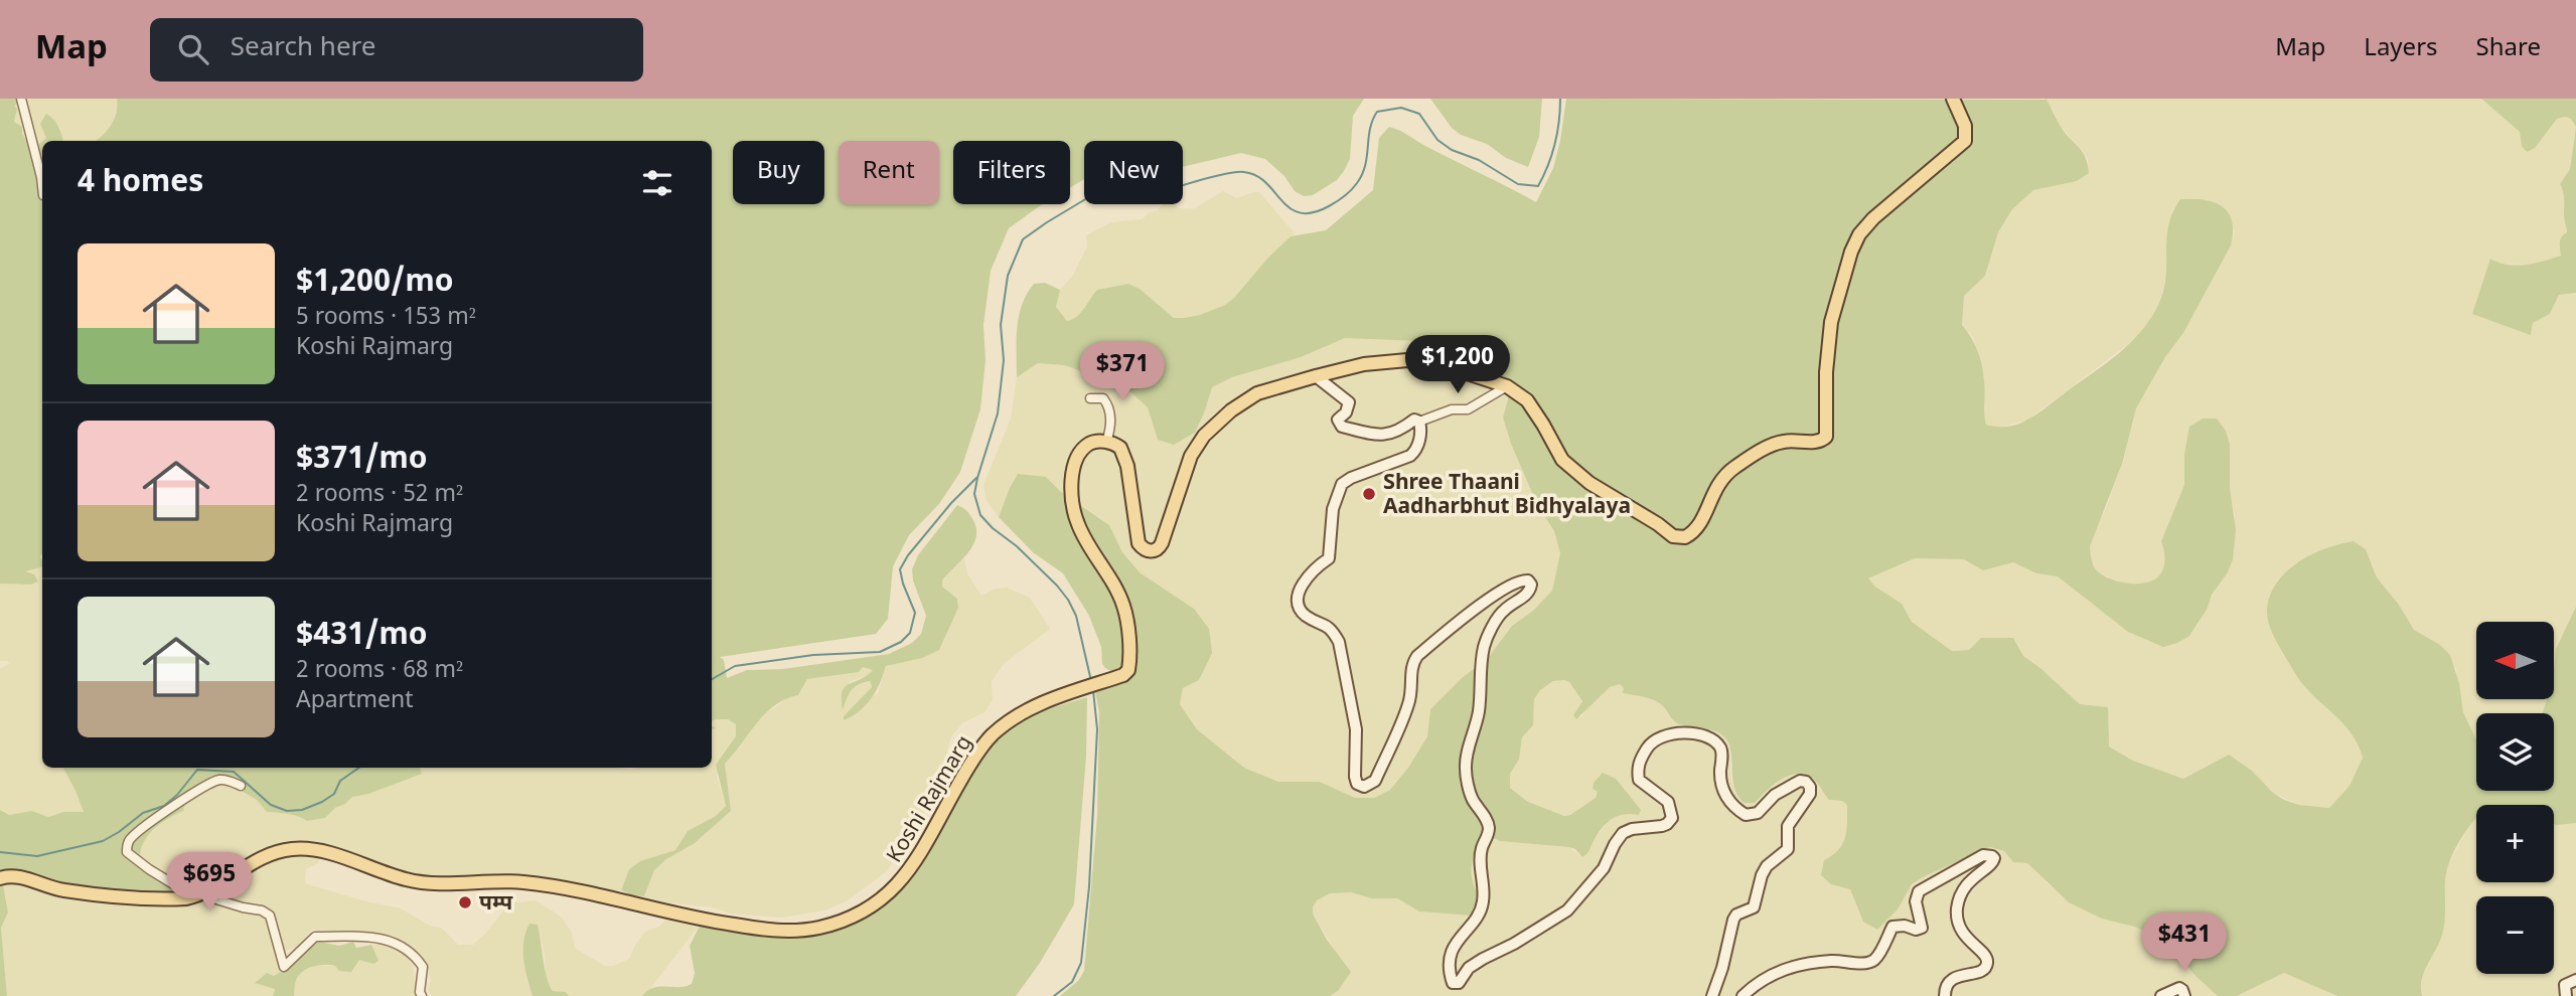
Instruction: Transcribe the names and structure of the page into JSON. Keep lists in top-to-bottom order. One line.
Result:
{"streets":{"main road":["Koshi Rajmarg"]},"places":["Shree Thaani Aadharbhut Bidhyalaya","पम्प"],"north":"left","page":{"header":"Map","search":"Search here","nav":["Map","Layers","Share"],"chip":["Buy","Rent","Filters","New"],"heading":"4 homes","list":[{"name":"$1,200/mo","note":"5 rooms · 153 m² · Koshi Rajmarg"},{"name":"$371/mo","note":"2 rooms · 52 m² · Koshi Rajmarg"},{"name":"$431/mo","note":"2 rooms · 68 m² · Apartment"}],"price":["$1,200","$371","$695","$431"],"map_buttons":["+","−"]}}
